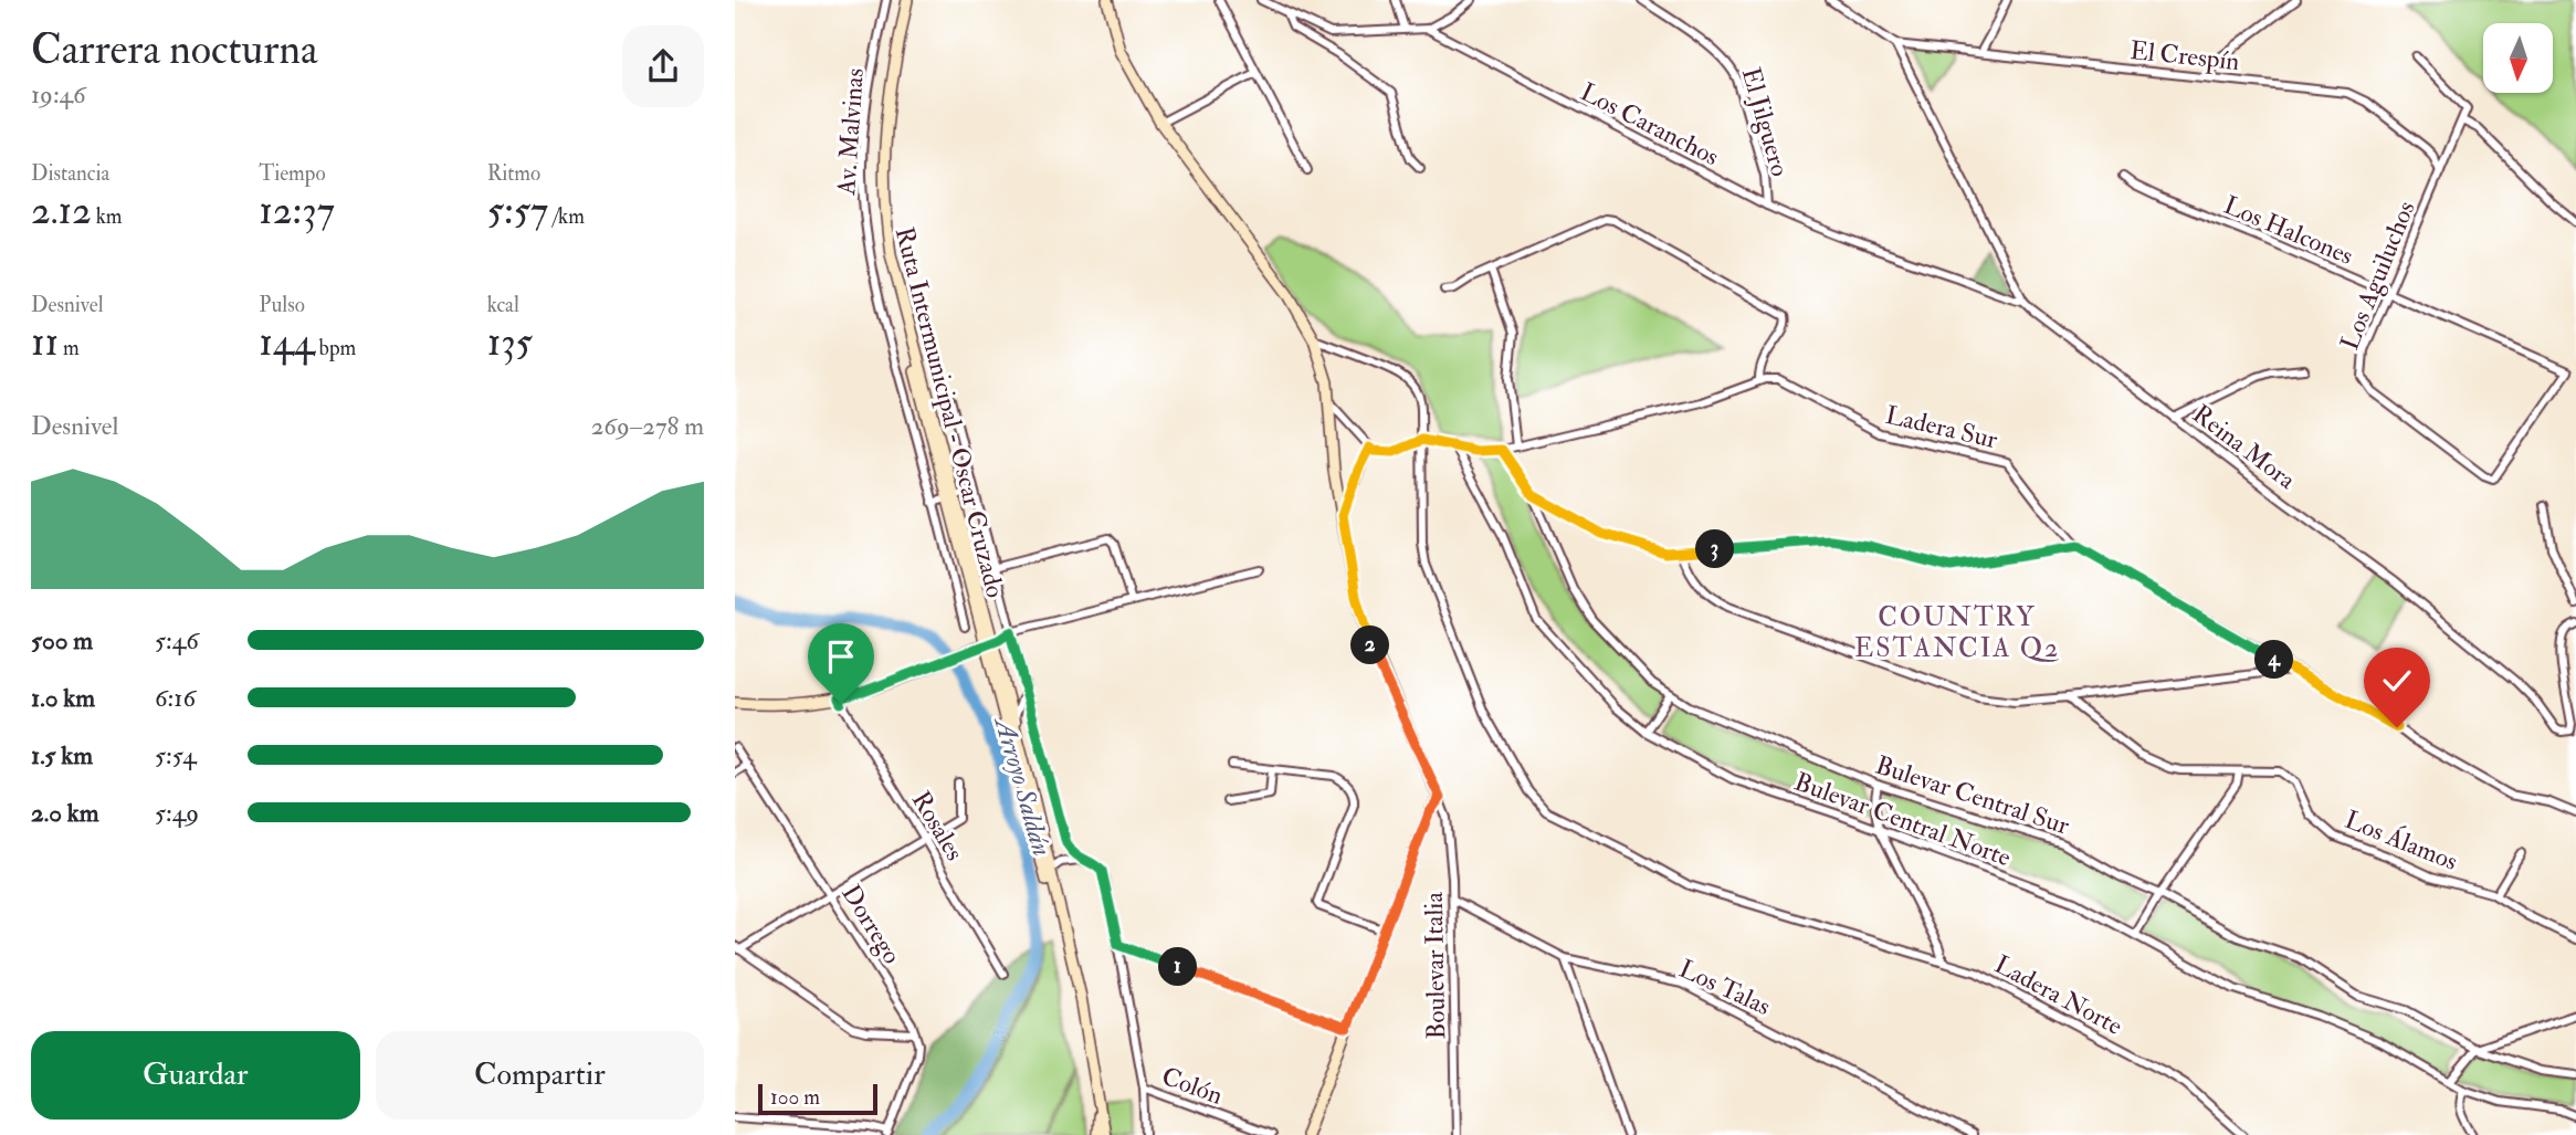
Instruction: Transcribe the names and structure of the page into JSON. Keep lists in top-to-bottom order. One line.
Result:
{"streets":{"main road":["Ruta Intermunicipal - Oscar Cruzado"],"street":["El Crespín","El Jilguero","Los Caranchos","Av. Malvinas","Los Halcones","Los Aguiluchos","Ladera Sur","Reina Mora","Bulevar Central Sur","Bulevar Central Norte","Rosales","Los Álamos","Dorrego","Boulevar Italia","Los Talas","Ladera Norte","Colón"]},"crossings":[["El Crespín","Los Aguiluchos"],["El Crespín","Reina Mora"],["El Jilguero","Los Caranchos"],["Los Caranchos","Reina Mora"],["Los Halcones","Los Aguiluchos"],["Boulevar Italia","Los Talas"]],"districts":["COUNTRY ESTANCIA Q2"],"water":["Arroyo Saldán"],"scale_bar":"100 m","north":"bottom","page":{"heading":["Carrera nocturna","19:46"],"stats":[["Distancia","2.12 km"],["Tiempo","12:37"],["Ritmo","5:57 /km"],["Desnivel","11 m"],["Pulso","144 bpm"],["kcal","135"]],"chart":["Desnivel","269–278 m"],"pins":["3","2","4","1"],"list":[{"name":"500 m","note":"5:46"},{"name":"1.0 km","note":"6:16"},{"name":"1.5 km","note":"5:54"},{"name":"2.0 km","note":"5:49"}],"buttons":["Guardar","Compartir"],"scale":"100 m"}}
